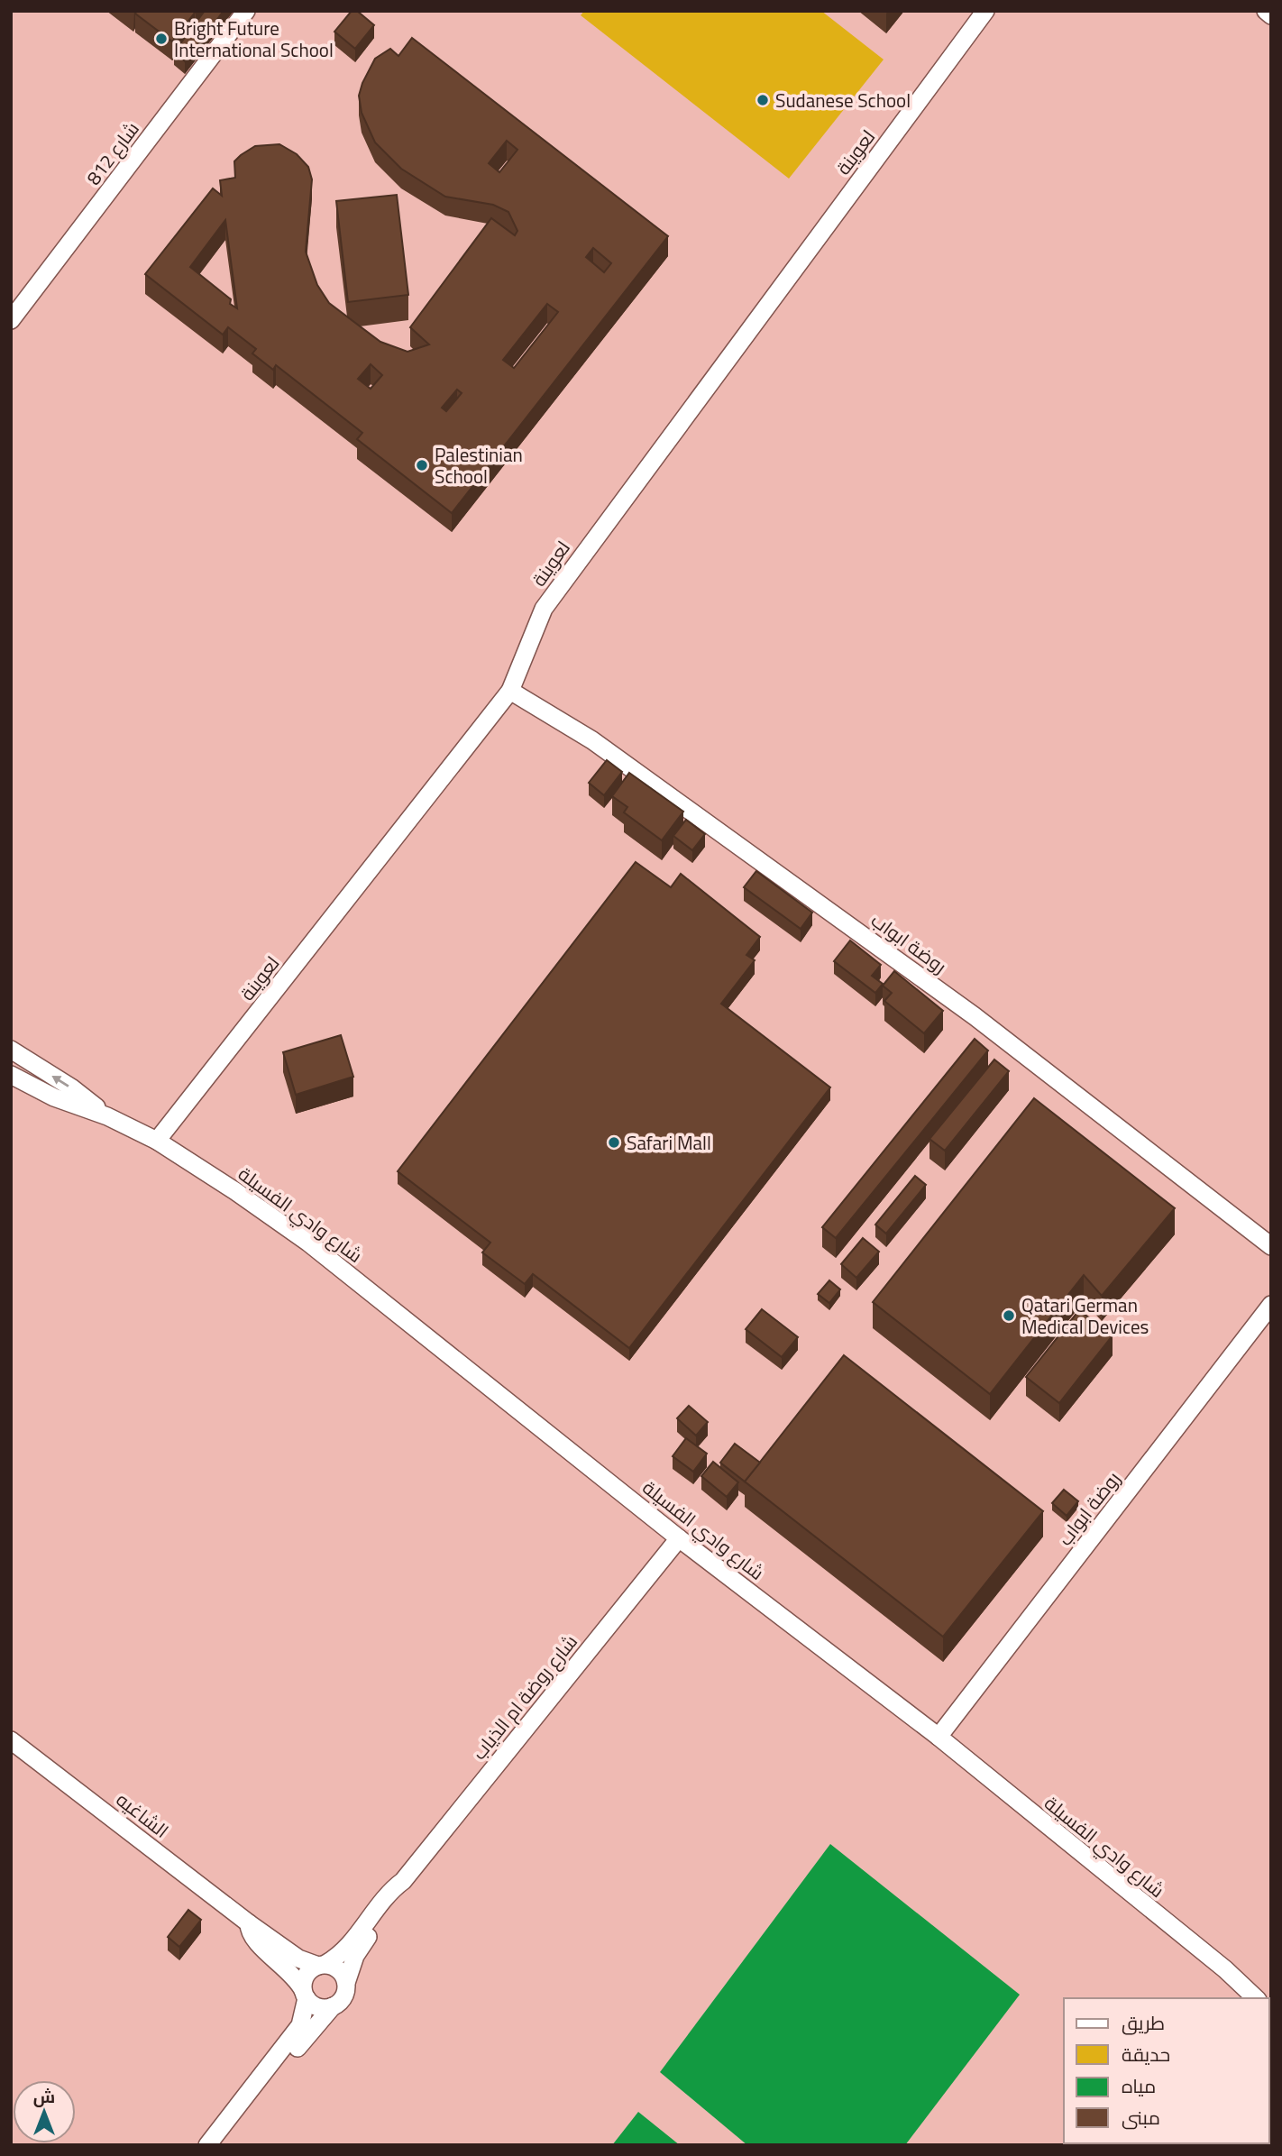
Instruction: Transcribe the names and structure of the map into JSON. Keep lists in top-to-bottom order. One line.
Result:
{"streets":{"street":["لعوينة","شارع 812","روضة ابواب","شارع وادي الفسيلة","شارع روضة ام الذياب","الشاغيه"]},"crossings":[["لعوينة","روضة ابواب"],["لعوينة","شارع وادي الفسيلة"],["روضة ابواب","شارع وادي الفسيلة"],["شارع وادي الفسيلة","شارع روضة ام الذياب"],["شارع روضة ام الذياب","الشاغيه"]],"places":["Bright Future International School","Sudanese School","Palestinian School","Safari Mall","Qatari German Medical Devices"],"legend":["طريق","حديقة","مياه","مبنى"],"north":"top"}
